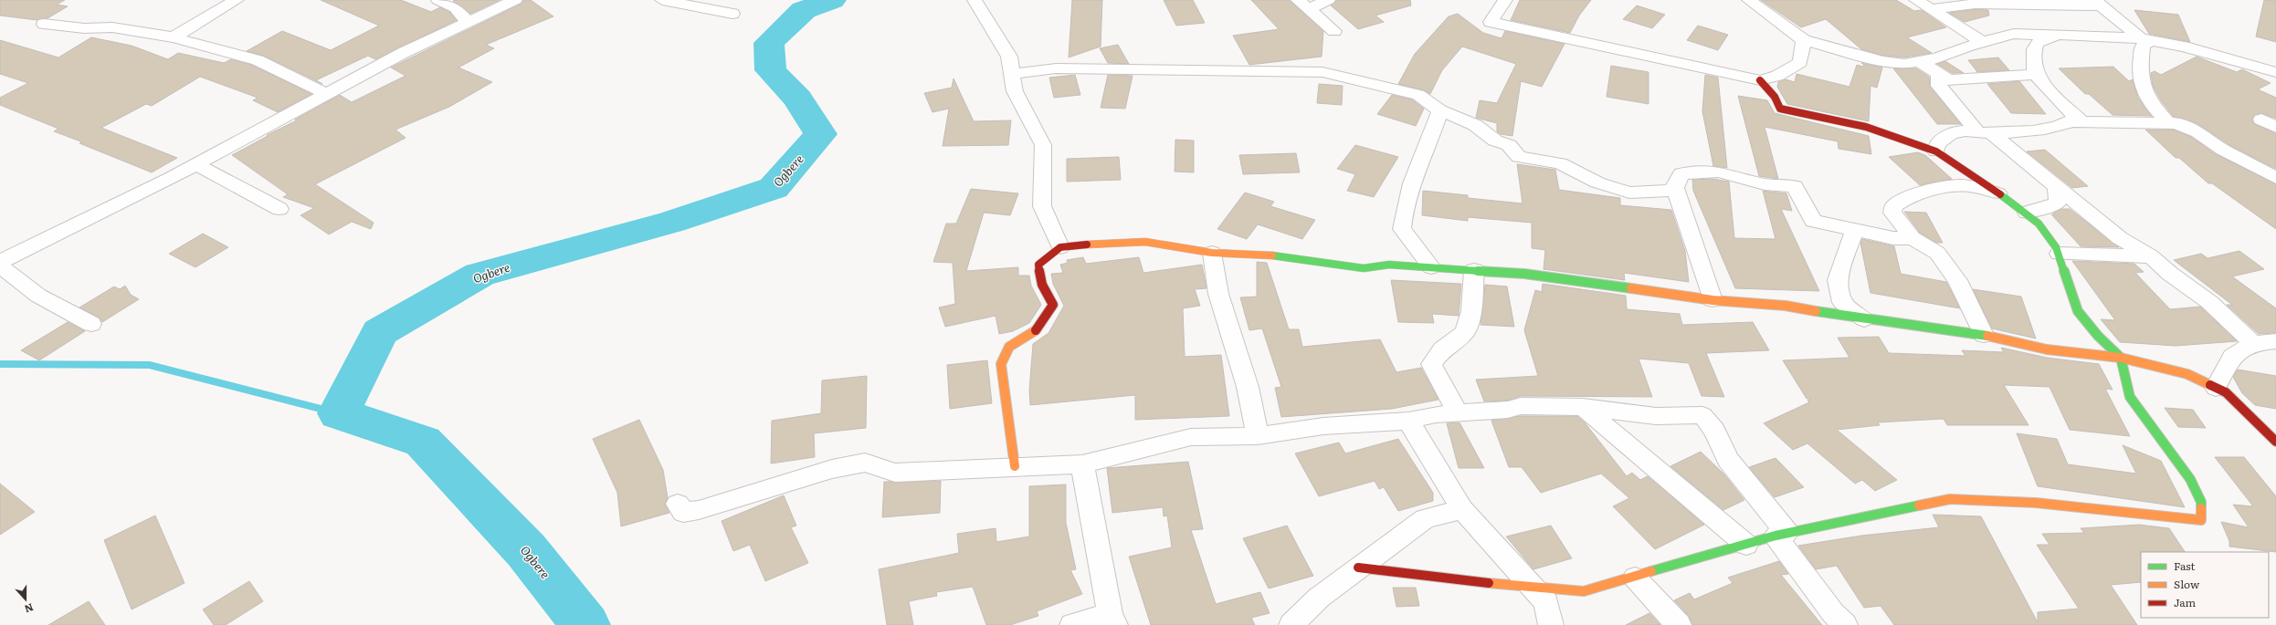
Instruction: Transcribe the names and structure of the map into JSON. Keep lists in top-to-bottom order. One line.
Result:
{"water":["Ogbere"],"legend":["Fast","Slow","Jam"],"north":"bottom"}
